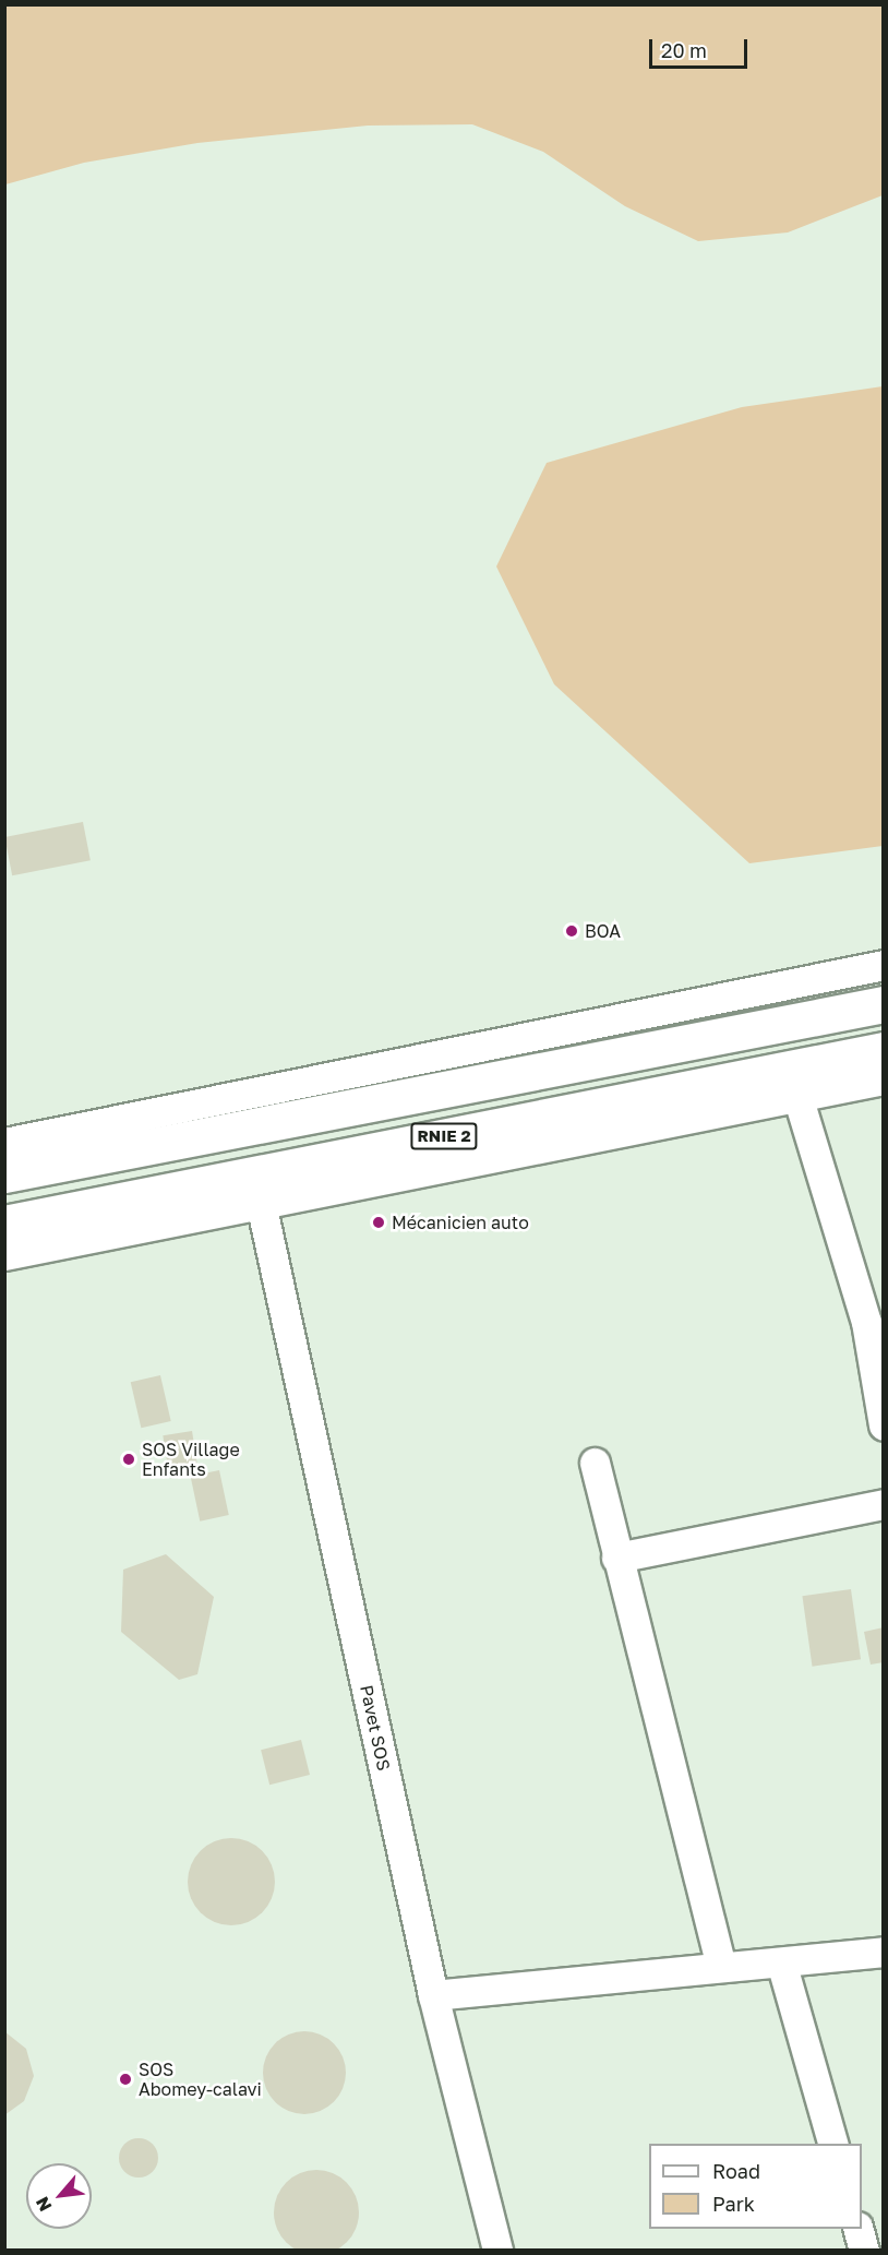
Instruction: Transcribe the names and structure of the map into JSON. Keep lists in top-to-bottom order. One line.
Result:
{"streets":{"highway":["RNIE 2"],"street":["Pavet SOS"]},"places":["BOA","Mécanicien auto","SOS Village Enfants","SOS Abomey-calavi"],"legend":["Road","Park"],"scale_bar":"20 m","north":"bottom left"}
